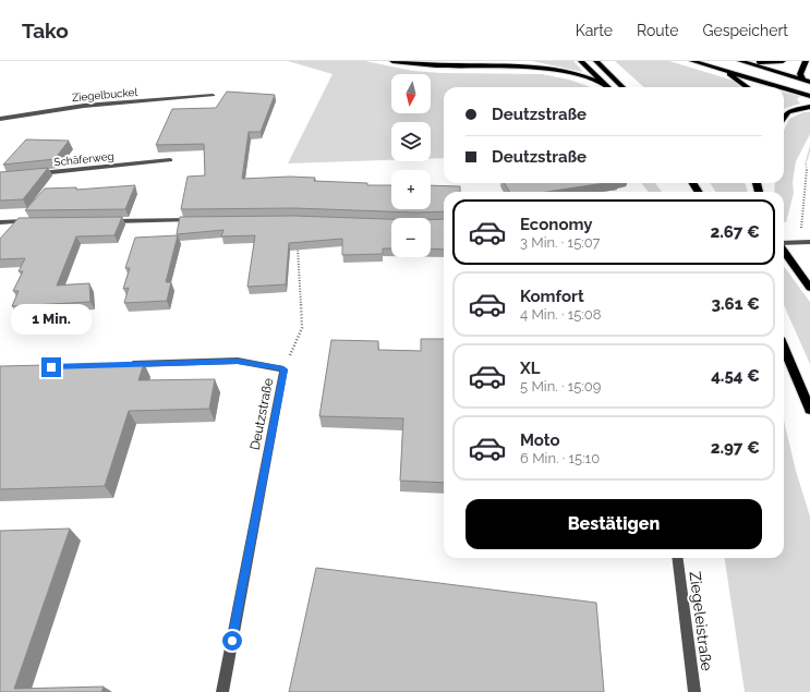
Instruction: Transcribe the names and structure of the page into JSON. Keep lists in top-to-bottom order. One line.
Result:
{"streets":{"street":["Ziegelbuckel","Schäferweg","Deutzstraße","Ziegeleistraße"]},"north":"bottom","page":{"header":"Tako","nav":["Karte","Route","Gespeichert"],"map_buttons":["+","−"],"banner":["Deutzstraße","Deutzstraße"],"list":[{"name":"Economy","note":"3 Min. · 15:07","value":"2.67 €"},{"name":"Komfort","note":"4 Min. · 15:08","value":"3.61 €"},{"name":"XL","note":"5 Min. · 15:09","value":"4.54 €"},{"name":"Moto","note":"6 Min. · 15:10","value":"2.97 €"}],"bubble":"1 Min.","buttons":"Bestätigen"}}
